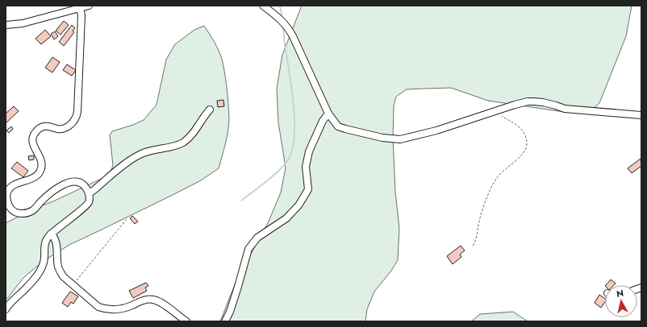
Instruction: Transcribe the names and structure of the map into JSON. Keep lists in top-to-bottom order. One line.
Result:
{"north":"top"}
